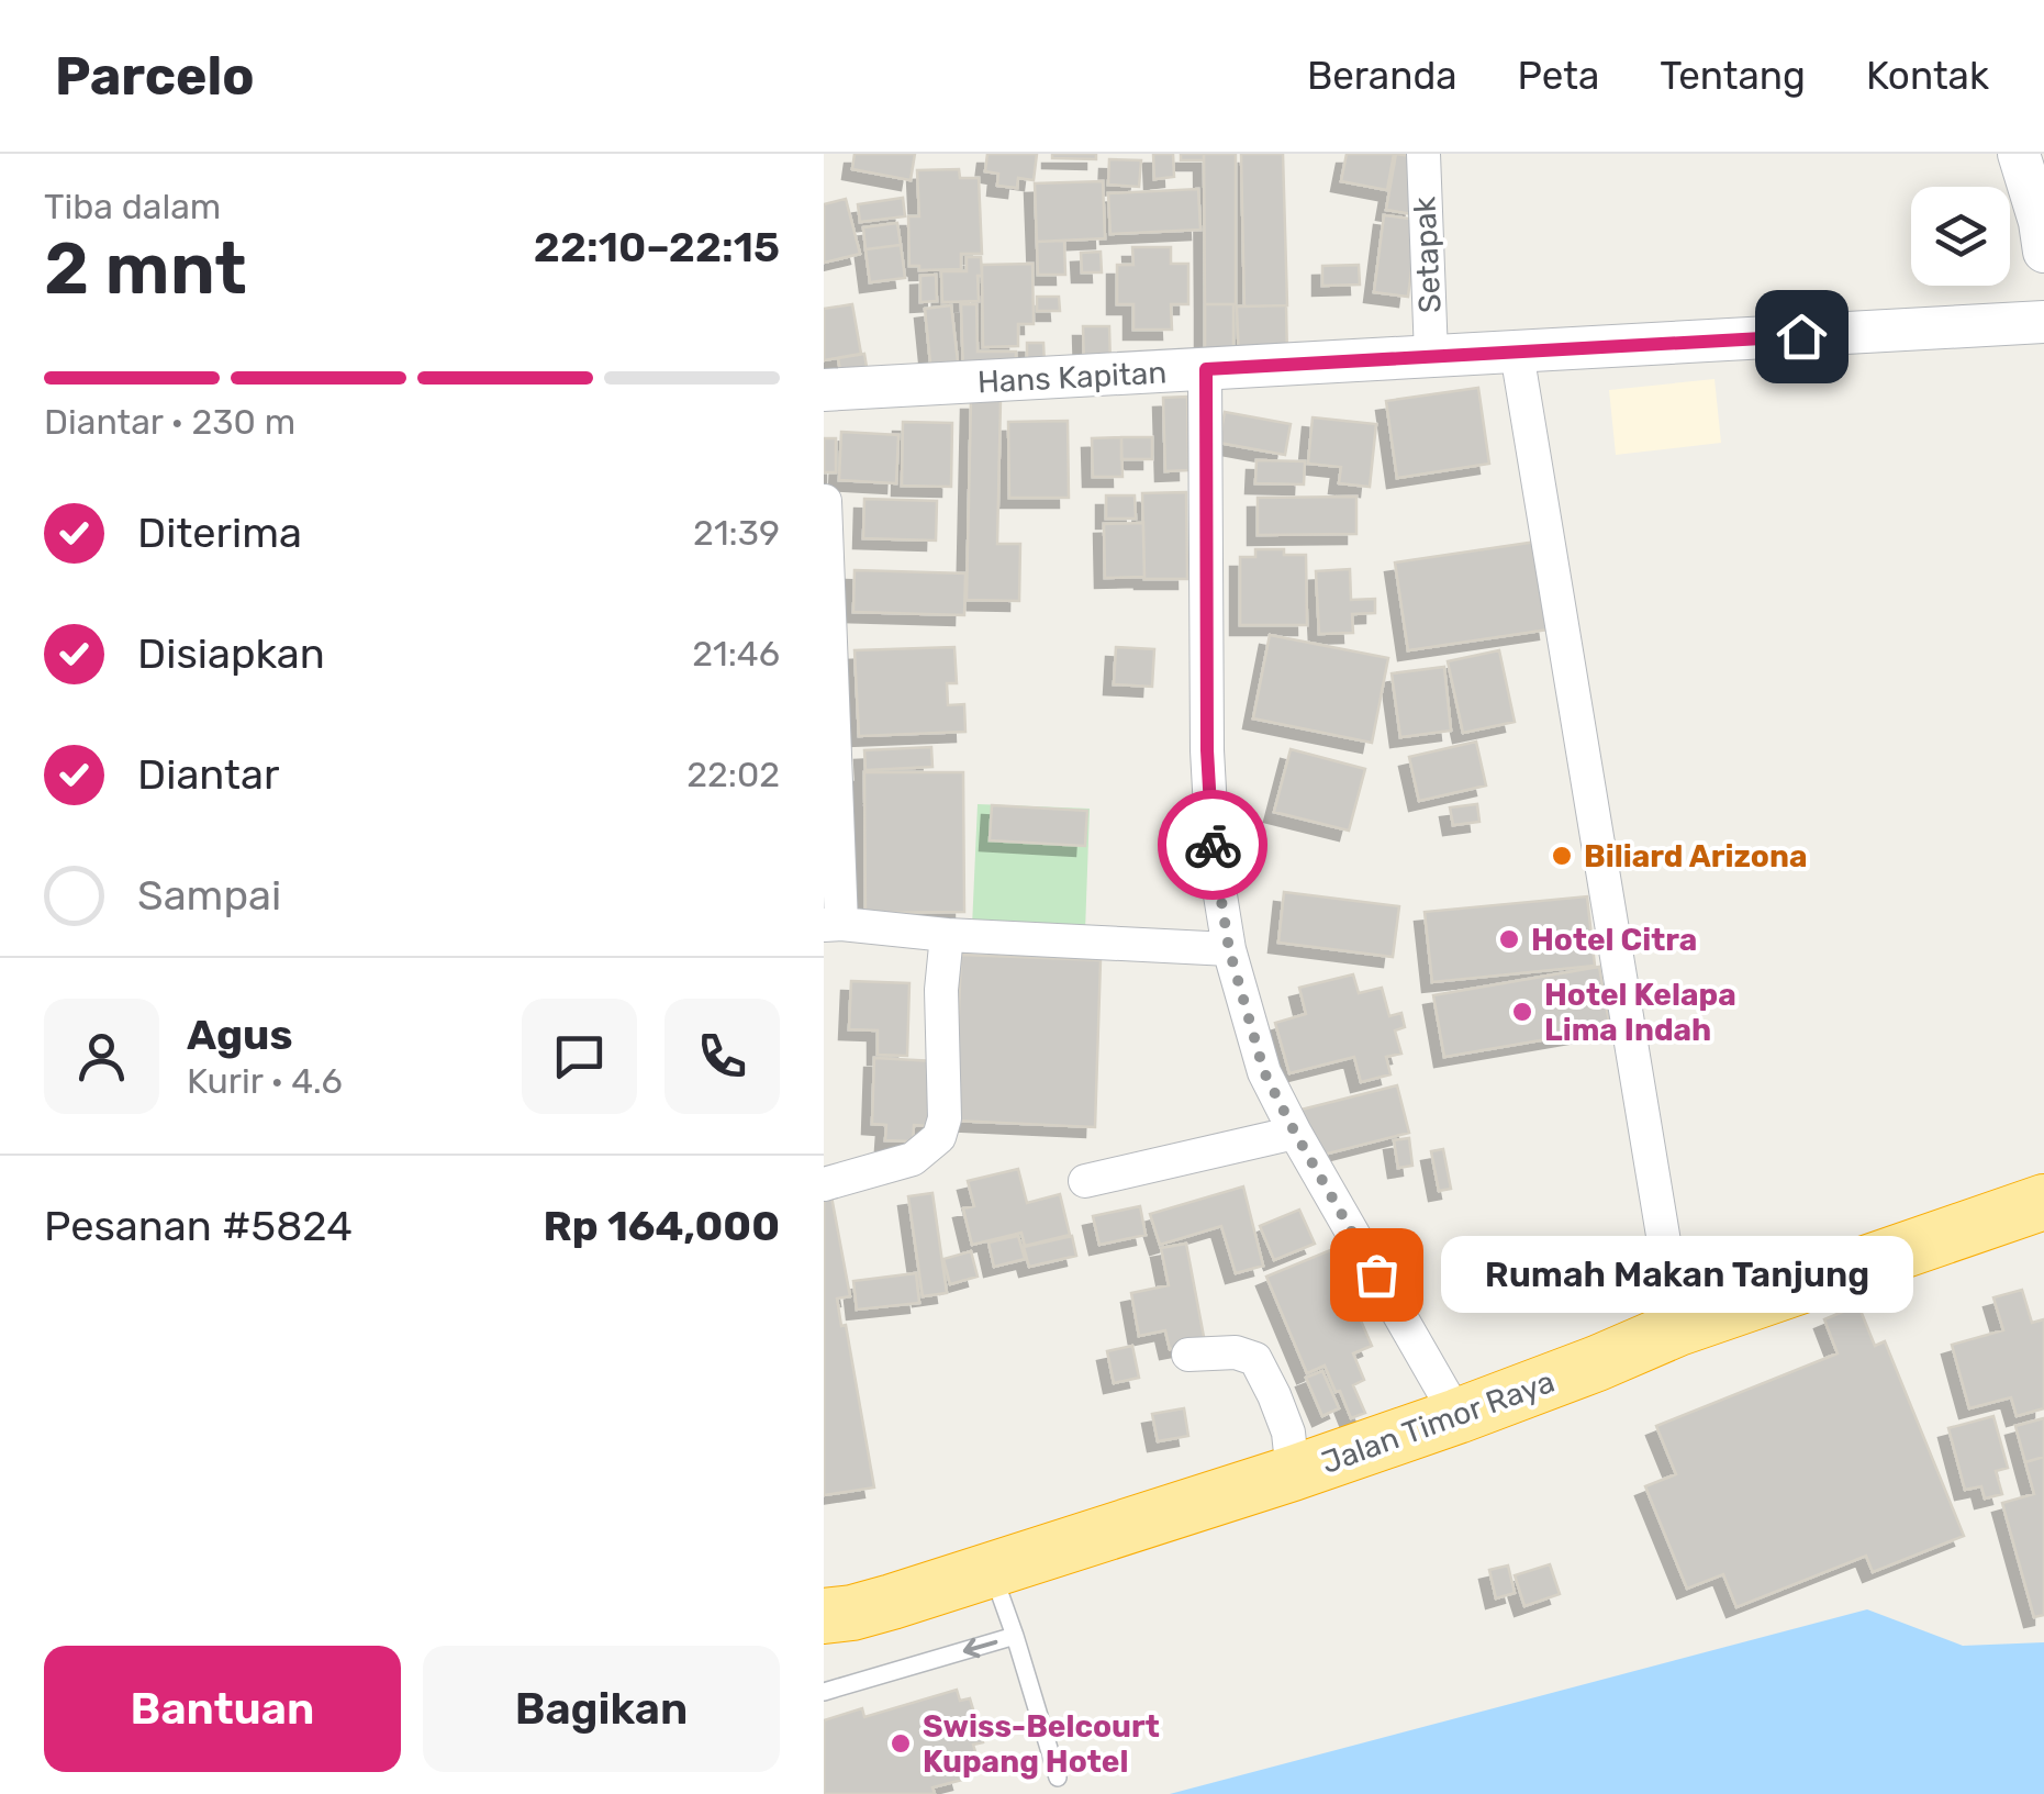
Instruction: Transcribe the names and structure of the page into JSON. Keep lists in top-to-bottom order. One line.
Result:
{"streets":{"highway":["Jalan Timor Raya"],"street":["Setapak","Hans Kapitan"]},"crossings":[["Setapak","Hans Kapitan"]],"places":["Biliard Arizona","Hotel Citra","Hotel Kelapa Lima Indah","Rumah Makan Tanjung","Swiss-Belcourt Kupang Hotel"],"page":{"header":"Parcelo","nav":["Beranda","Peta","Tentang","Kontak"],"heading":["2 mnt","Tiba dalam","22:10–22:15"],"panel":["Agus","Kurir · 4.6","Pesanan #5824","Rp 164,000"],"bar":"Diantar · 230 m","list":[["Diterima","21:39"],["Disiapkan","21:46"],["Diantar","22:02"],"Sampai"],"bubble":"Rumah Makan Tanjung","buttons":["Bantuan","Bagikan"]}}
